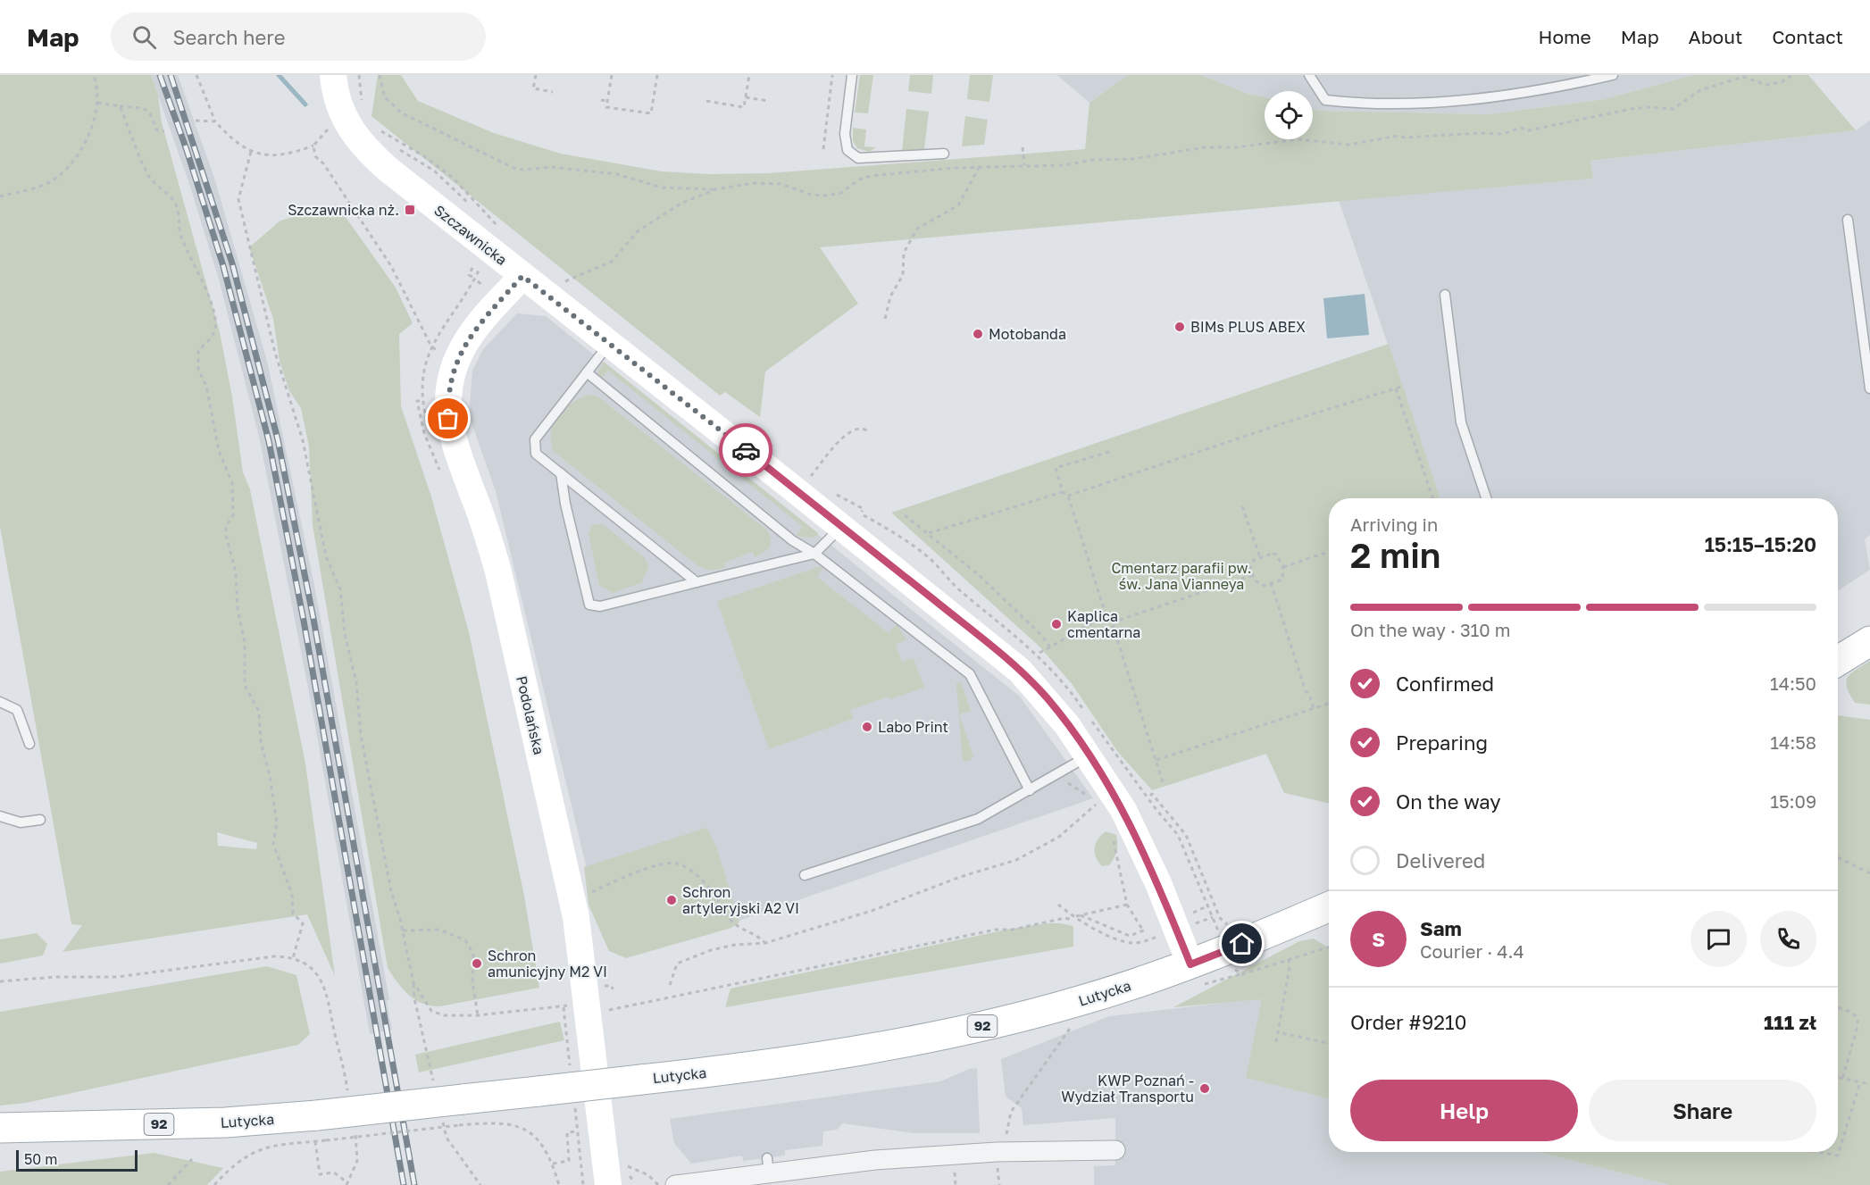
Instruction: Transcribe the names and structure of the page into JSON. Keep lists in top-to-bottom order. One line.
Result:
{"streets":{"main road":["Lutycka","92"],"street":["Szczawnicka","Podolańska"]},"crossings":[["Szczawnicka","Podolańska"],["Szczawnicka","Lutycka"]],"parks":["Cmentarz parafii pw. św. Jana Vianneya"],"places":{"transit":["Szczawnicka nż."],"other":["BIMs PLUS ABEX","Motobanda","Kaplica cmentarna","Labo Print","Schron artyleryjski A2 VI","Schron amunicyjny M2 VI","KWP Poznań - Wydział Transportu"]},"scale_bar":"50 m","page":{"header":"Map","search":"Search here","nav":["Home","Map","About","Contact"],"heading":["2 min","Arriving in","15:15–15:20"],"panel":["Sam","Courier · 4.4","Order #9210","111 zł"],"bar":"On the way · 310 m","list":[["Confirmed","14:50"],["Preparing","14:58"],["On the way","15:09"],"Delivered"],"round":"S","buttons":["Help","Share"],"scale":"50 m"}}
